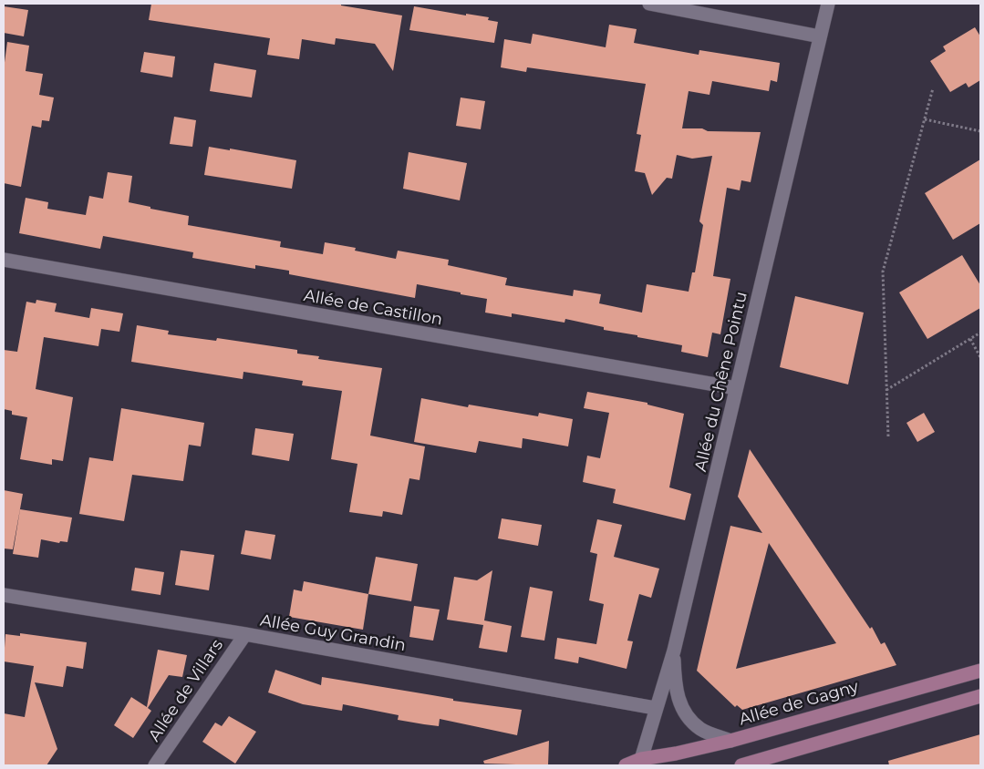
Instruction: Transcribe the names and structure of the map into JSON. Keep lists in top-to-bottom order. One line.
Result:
{"streets":{"main road":["Allée de Gagny"],"street":["Allée de Castillon","Allée du Chêne Pointu","Allée Guy Grandin","Allée de Villars"]},"crossings":[["Allée de Castillon","Allée du Chêne Pointu"],["Allée du Chêne Pointu","Allée Guy Grandin"],["Allée du Chêne Pointu","Allée de Gagny"],["Allée Guy Grandin","Allée de Villars"]]}
